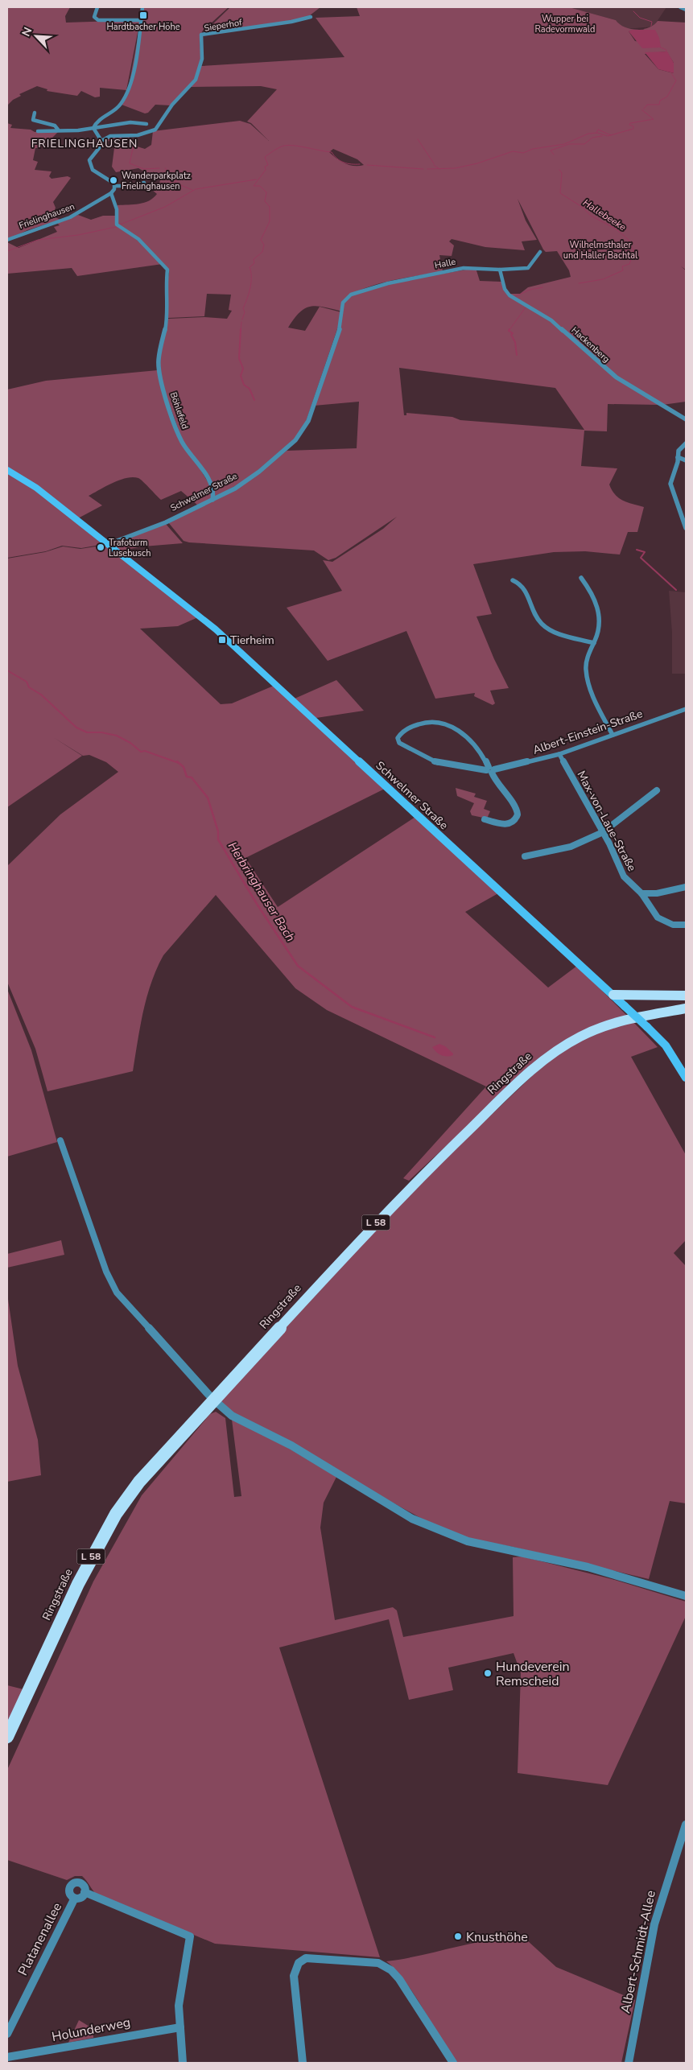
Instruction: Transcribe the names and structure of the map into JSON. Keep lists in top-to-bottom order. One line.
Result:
{"streets":{"main road":["Schwelmer Straße","Ringstraße","L 58"],"street":["Sieperhof","Frielinghausen","Halle","Hackenberg","Böhlefeld","Albert-Einstein-Straße","Max-von-Laue-Straße","Platanenallee","Albert-Schmidt-Allee","Holunderweg"]},"crossings":[["Frielinghausen","Böhlefeld"],["Halle","Hackenberg"],["Halle","Schwelmer Straße"],["Böhlefeld","Schwelmer Straße"],["Albert-Einstein-Straße","Max-von-Laue-Straße"]],"districts":["FRIELINGHAUSEN"],"water":["Hallebeeke","Herbringhauser Bach"],"parks":["Wupper bei Radevormwald","Wilhelmsthaler und Haller Bachtal"],"places":{"transit":["Hardtbacher Höhe","Tierheim"],"other":["Wanderparkplatz Frielinghausen","Trafoturm Lusebusch","Hundeverein Remscheid","Knusthöhe"]},"north":"top left"}
